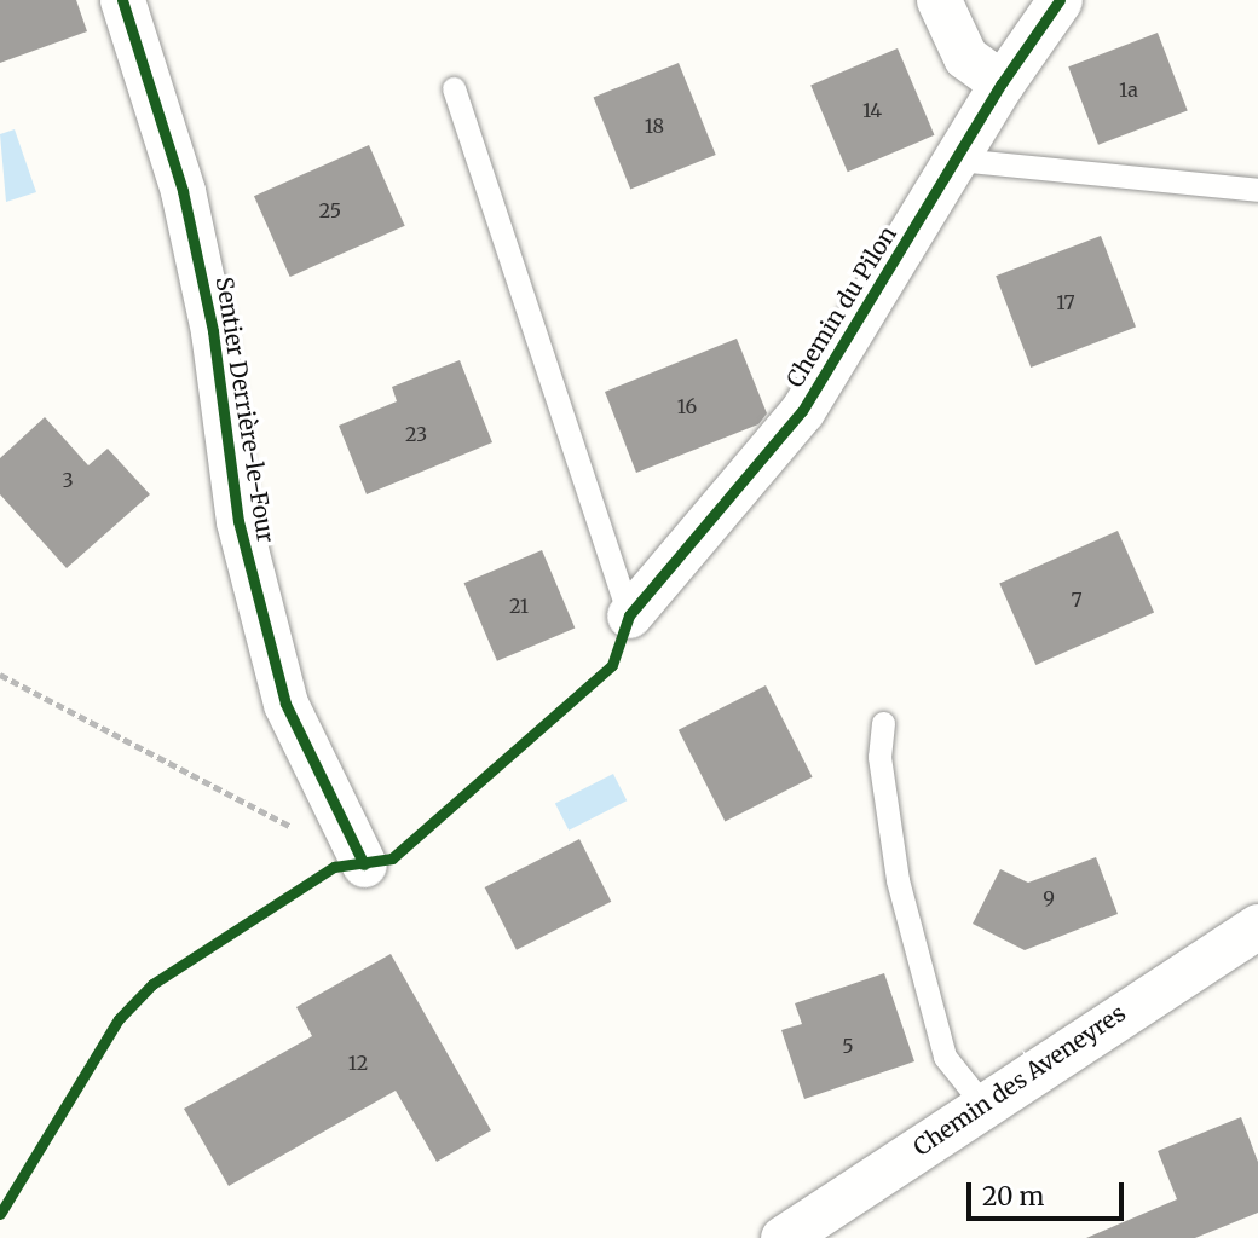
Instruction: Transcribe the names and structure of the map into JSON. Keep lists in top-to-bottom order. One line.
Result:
{"streets":{"street":["Chemin du Pilon","Sentier Derrière-le-Four","Chemin des Aveneyres"]},"house_numbers":["1a","14","18","25","17","16","23","3","7","21","9","5","12"],"scale_bar":"20 m"}
